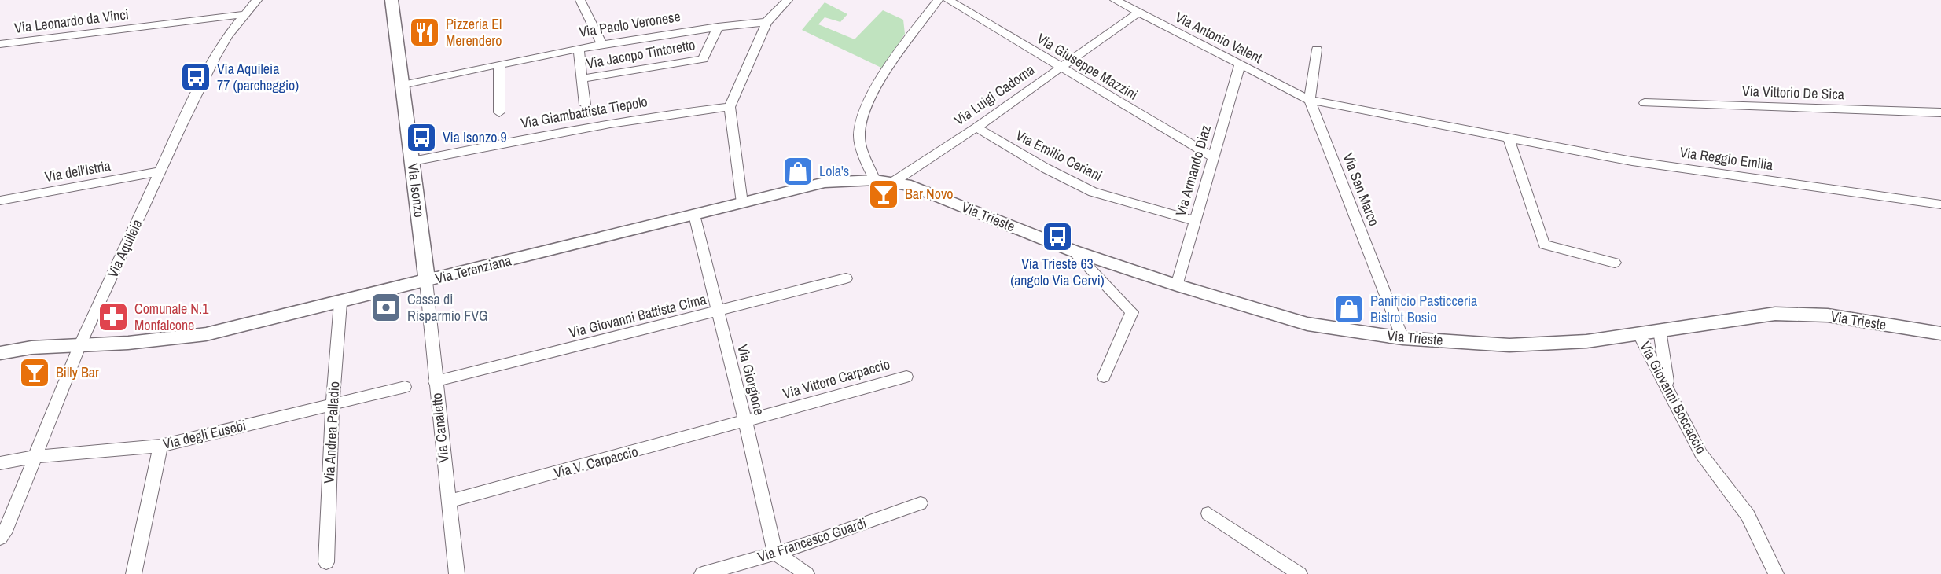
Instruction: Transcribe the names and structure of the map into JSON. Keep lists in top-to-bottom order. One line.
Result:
{"streets":{"street":["Via Leonardo da Vinci","Via Paolo Veronese","Via Antonio Valent","Via Jacopo Tintoretto","Via Giuseppe Mazzini","Via Vittorio De Sica","Via Luigi Cadorna","Via Giambattista Tiepolo","Via Emilio Ceriani","Via Reggio Emilia","Via Armando Diaz","Via dell'Istria","Via San Marco","Via Isonzo","Via Trieste","Via Aquileia","Via Terenziana","Via Giovanni Battista Cima","Via Vittore Carpaccio","Via Giorgione","Via Giovanni Boccaccio","Via Canaletto","Via Andrea Palladio","Via degli Eusebi","Via V. Carpaccio","Via Francesco Guardi"]},"crossings":[["Via Leonardo da Vinci","Via Aquileia"],["Via Paolo Veronese","Via Jacopo Tintoretto"],["Via Paolo Veronese","Via Isonzo"],["Via Antonio Valent","Via Luigi Cadorna"],["Via Antonio Valent","Via Reggio Emilia"],["Via Antonio Valent","Via Armando Diaz"],["Via Antonio Valent","Via San Marco"],["Via Giuseppe Mazzini","Via Luigi Cadorna"],["Via Giuseppe Mazzini","Via Armando Diaz"],["Via Luigi Cadorna","Via Emilio Ceriani"],["Via Luigi Cadorna","Via Terenziana"],["Via Giambattista Tiepolo","Via Isonzo"],["Via Emilio Ceriani","Via Armando Diaz"],["Via Reggio Emilia","Via San Marco"],["Via Armando Diaz","Via Trieste"],["Via dell'Istria","Via Aquileia"],["Via San Marco","Via Trieste"],["Via Isonzo","Via Terenziana"],["Via Isonzo","Via Canaletto"],["Via Trieste","Via Terenziana"],["Via Trieste","Via Giovanni Boccaccio"],["Via Aquileia","Via Terenziana"],["Via Aquileia","Via degli Eusebi"],["Via Terenziana","Via Giorgione"],["Via Terenziana","Via Canaletto"],["Via Terenziana","Via Andrea Palladio"],["Via Giovanni Battista Cima","Via Giorgione"],["Via Giovanni Battista Cima","Via Canaletto"],["Via Vittore Carpaccio","Via Giorgione"],["Via Vittore Carpaccio","Via V. Carpaccio"],["Via Giorgione","Via V. Carpaccio"],["Via Giorgione","Via Francesco Guardi"],["Via Canaletto","Via V. Carpaccio"],["Via Andrea Palladio","Via degli Eusebi"]],"places":{"restaurant":["Pizzeria El Merendero"],"bus stop":["Via Aquileia 77 (parcheggio)","Via Isonzo 9","Via Trieste 63 (angolo Via Cervi)"],"shop":["Lola's","Panificio Pasticceria Bistrot Bosio"],"bar":["Bar Novo","Billy Bar"],"bank":["Cassa di Risparmio FVG"],"pharmacy":["Comunale N.1 Monfalcone"]}}
